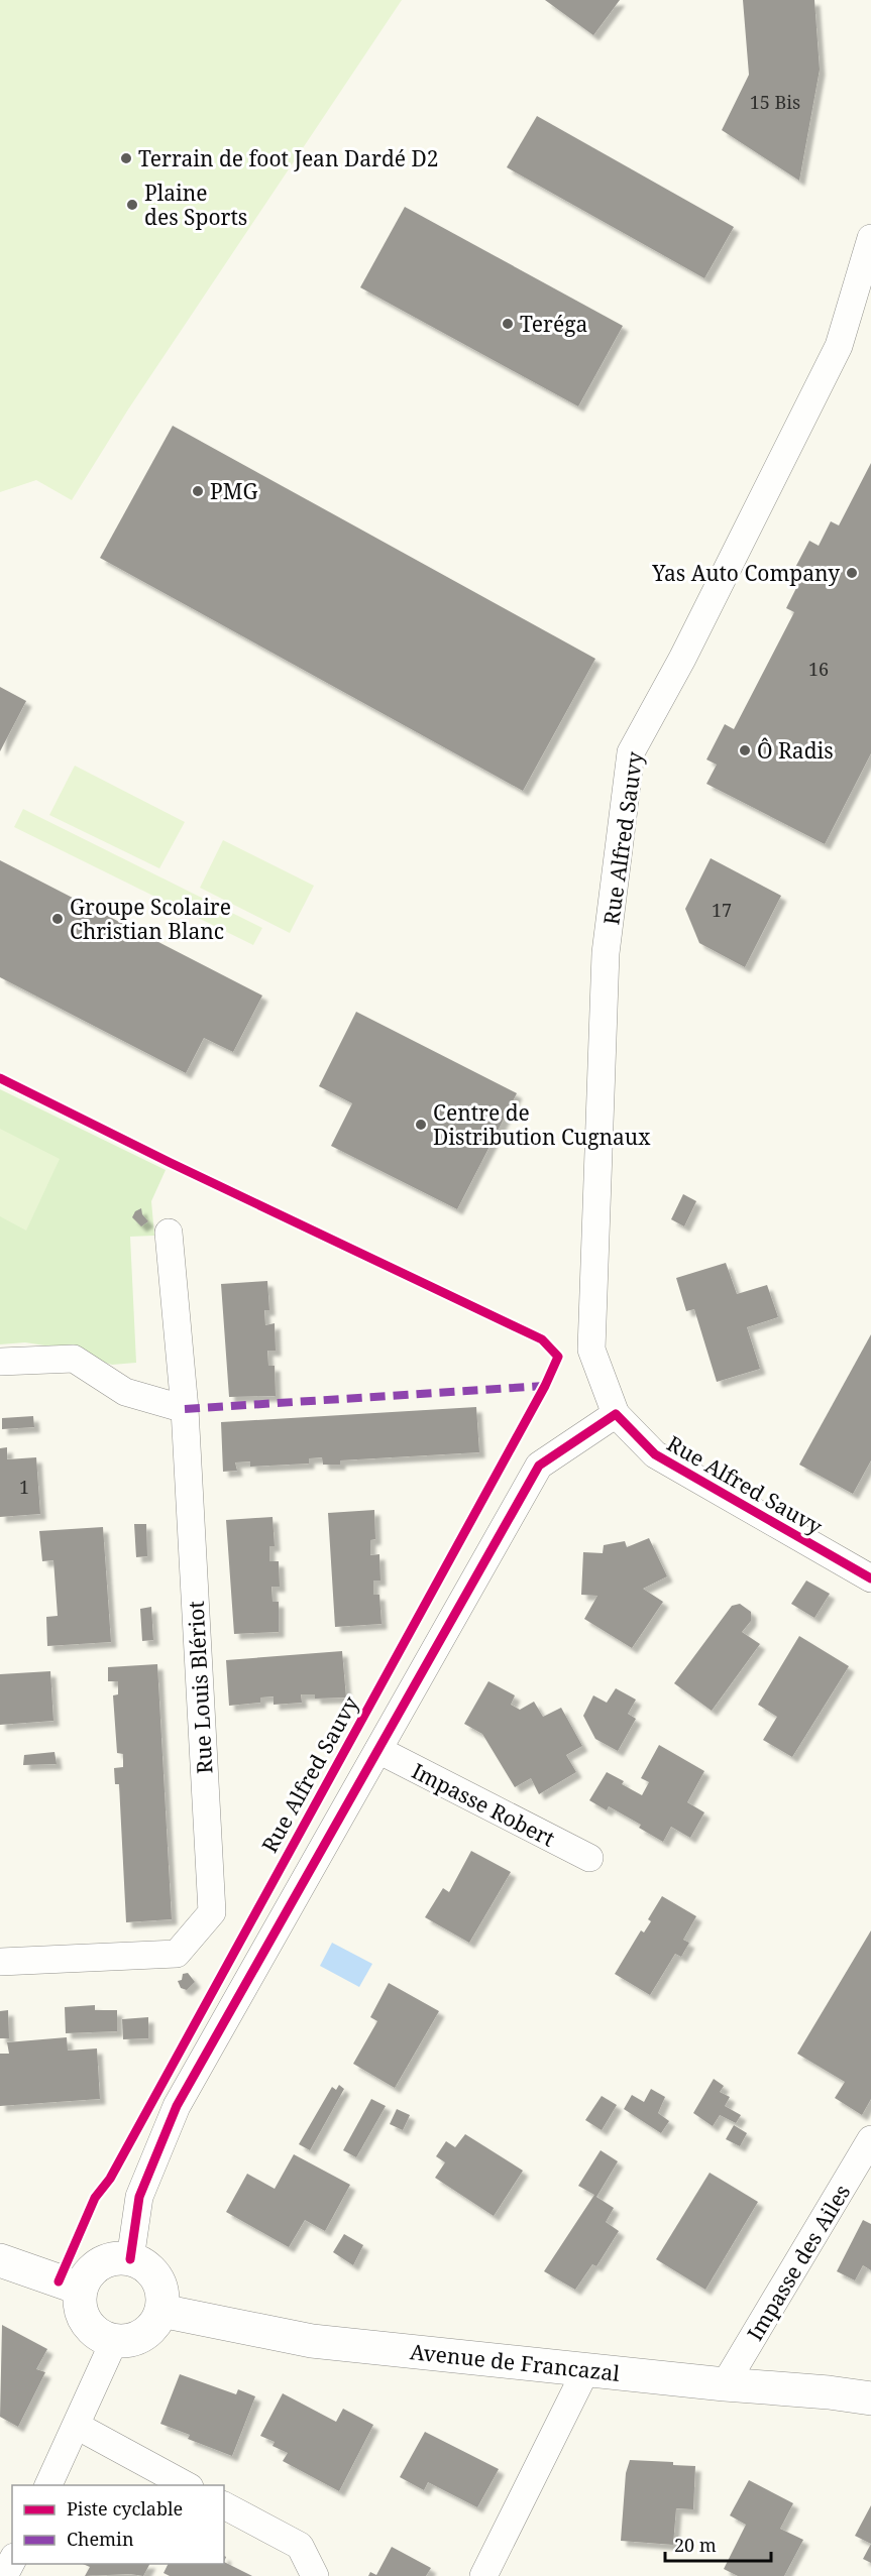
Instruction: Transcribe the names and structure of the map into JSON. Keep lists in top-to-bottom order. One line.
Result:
{"streets":{"street":["Rue Alfred Sauvy","Rue Louis Blériot","Impasse Robert","Impasse des Ailes","Avenue de Francazal"]},"crossings":[["Impasse des Ailes","Avenue de Francazal"]],"places":["Terrain de foot Jean Dardé D2","Plaine des Sports","Teréga","PMG","Yas Auto Company","Ô Radis","Groupe Scolaire Christian Blanc","Centre de Distribution Cugnaux"],"house_numbers":["15 Bis","16","17","1"],"legend":["Piste cyclable","Chemin"],"scale_bar":"20 m"}
